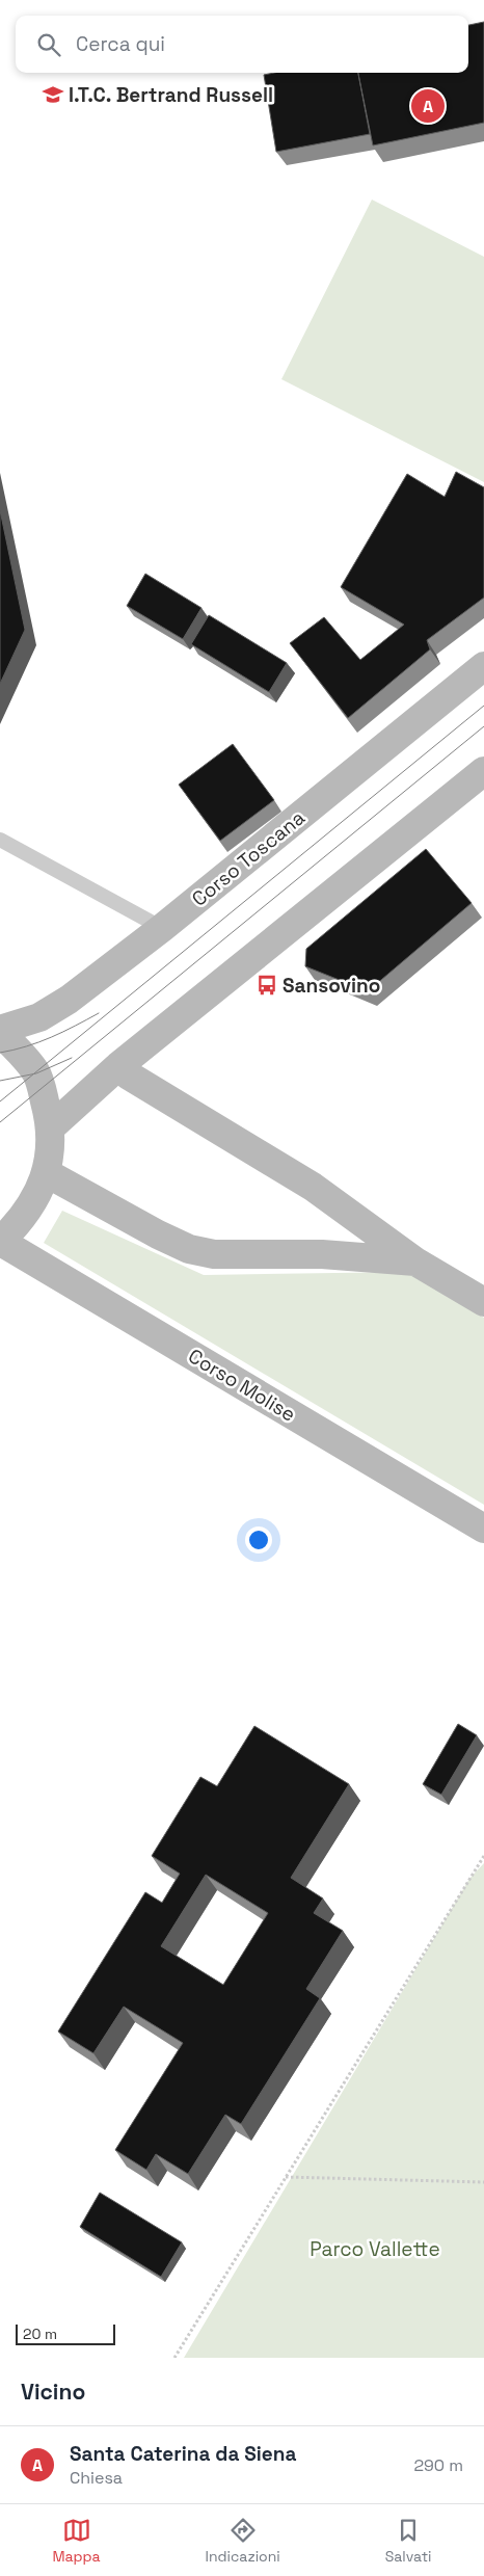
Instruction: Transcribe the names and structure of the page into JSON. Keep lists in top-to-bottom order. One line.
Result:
{"streets":{"street":["Corso Toscana","Corso Molise"]},"parks":["Parco Vallette"],"places":{"school or university":["I.T.C. Bertrand Russell"],"bus stop":["Sansovino"]},"scale_bar":"20 m","page":{"search":"Cerca qui","pins":"A","scale":"20 m","heading":"Vicino","list":[{"mark":"A","name":"Santa Caterina da Siena","note":"Chiesa","value":"290 m"}],"nav":["Mappa","Indicazioni","Salvati"]}}
